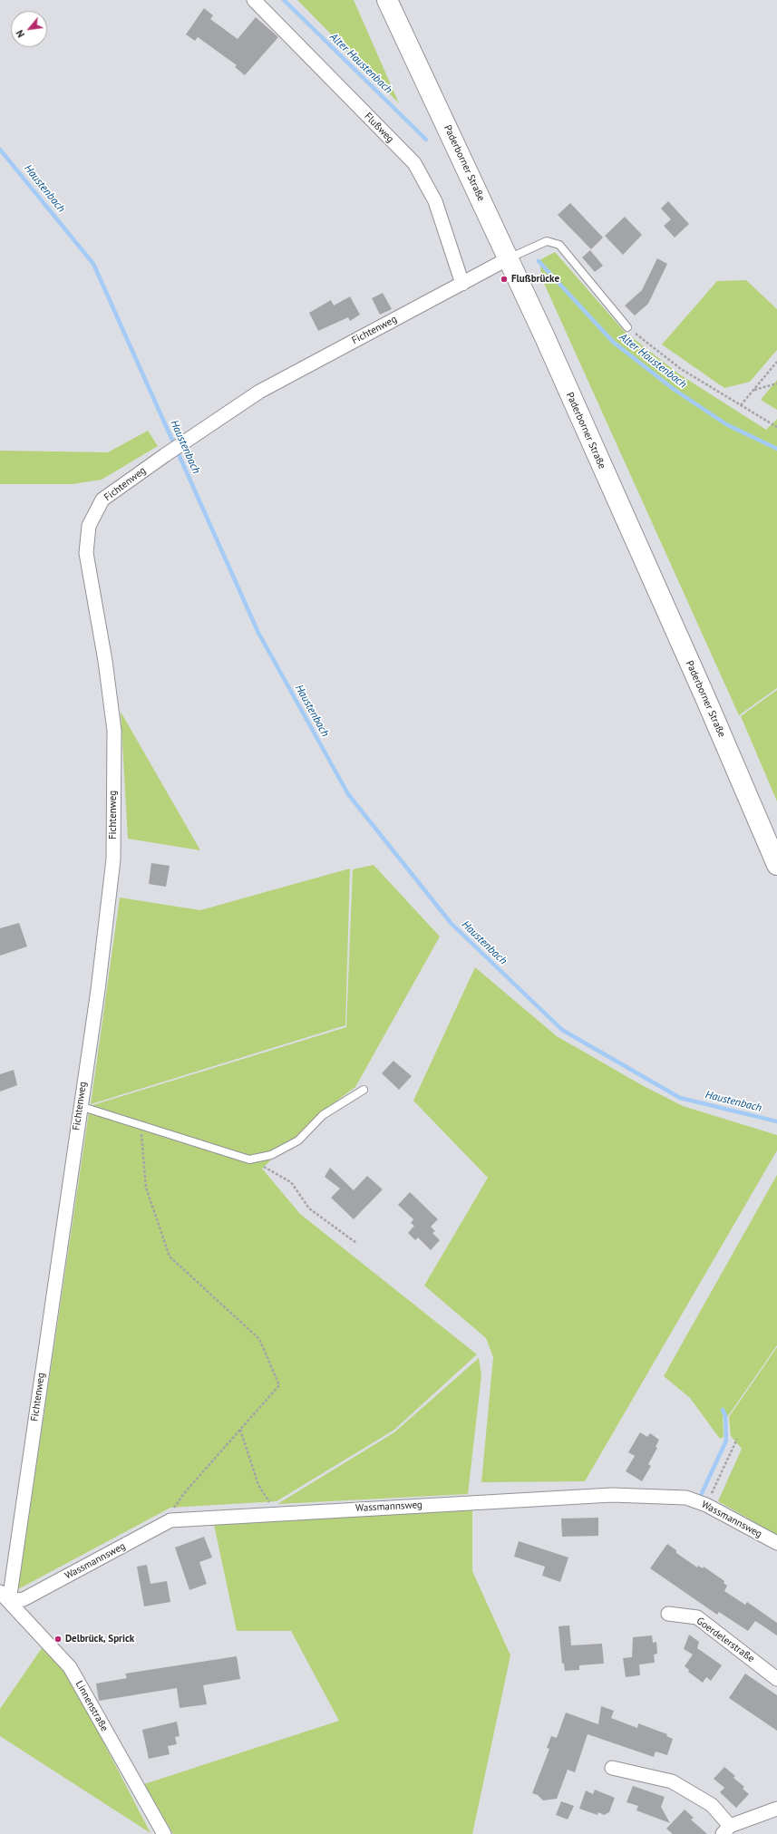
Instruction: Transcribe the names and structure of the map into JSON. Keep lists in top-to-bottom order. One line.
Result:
{"streets":{"main road":["Paderborner Straße"],"street":["Flußweg","Fichtenweg","Wassmannsweg","Goerdelerstraße","Linnenstraße"]},"crossings":[["Flußweg","Fichtenweg"],["Paderborner Straße","Fichtenweg"],["Fichtenweg","Wassmannsweg"],["Fichtenweg","Linnenstraße"],["Wassmannsweg","Linnenstraße"]],"water":["Alter Haustenbach","Haustenbach"],"places":["Flußbrücke","Delbrück, Sprick"],"north":"bottom left"}
